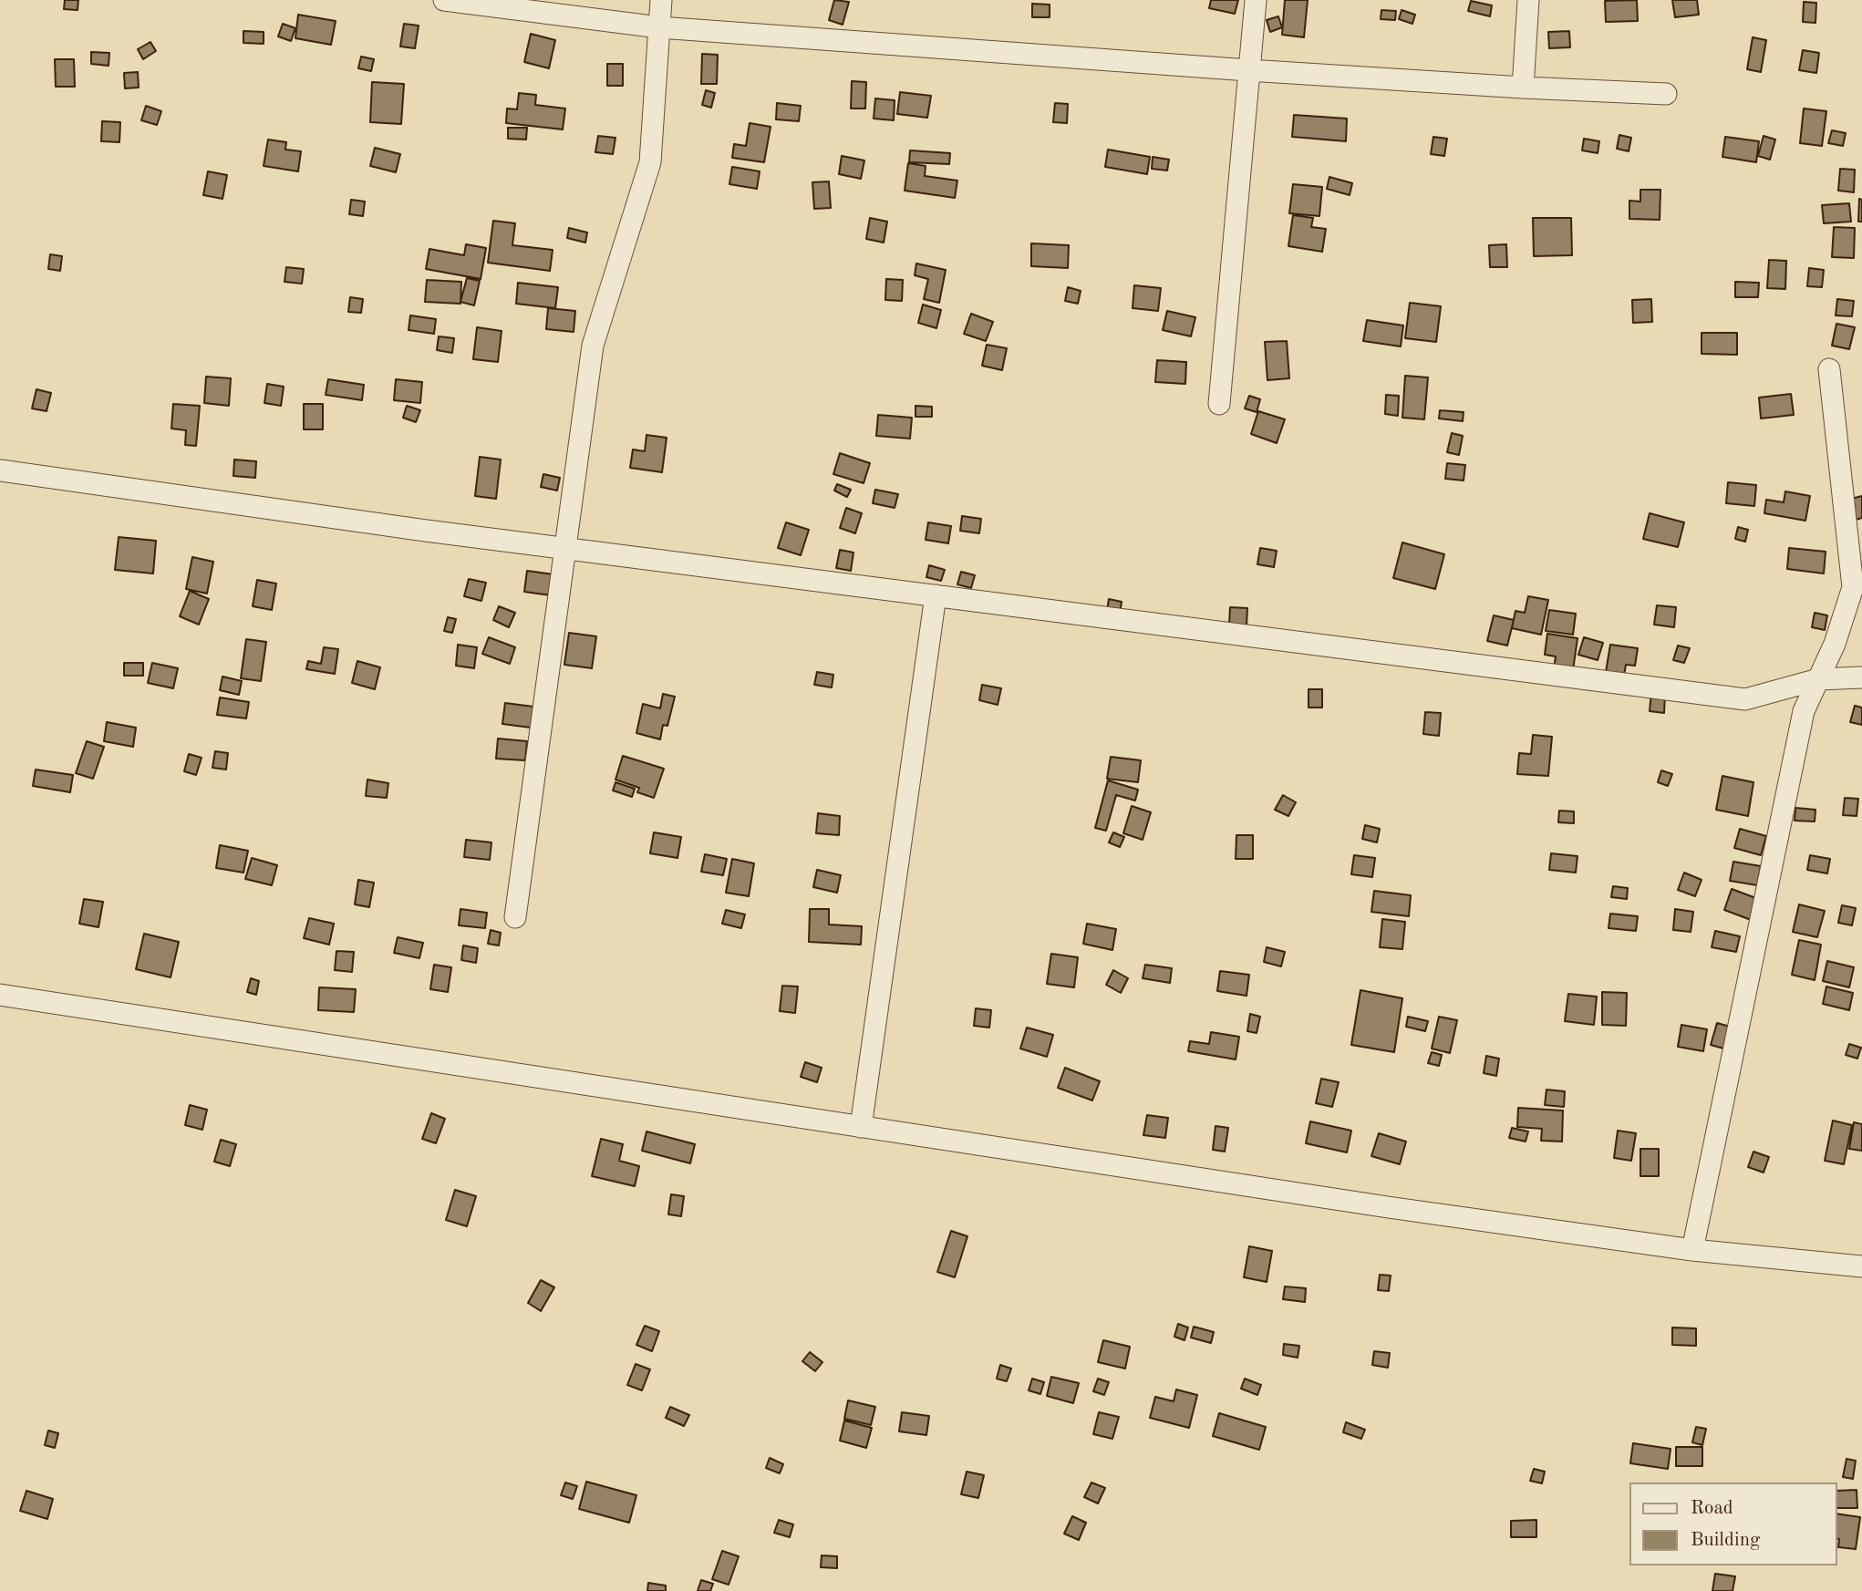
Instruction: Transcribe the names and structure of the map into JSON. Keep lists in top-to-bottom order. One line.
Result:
{"legend":["Road","Building"]}
